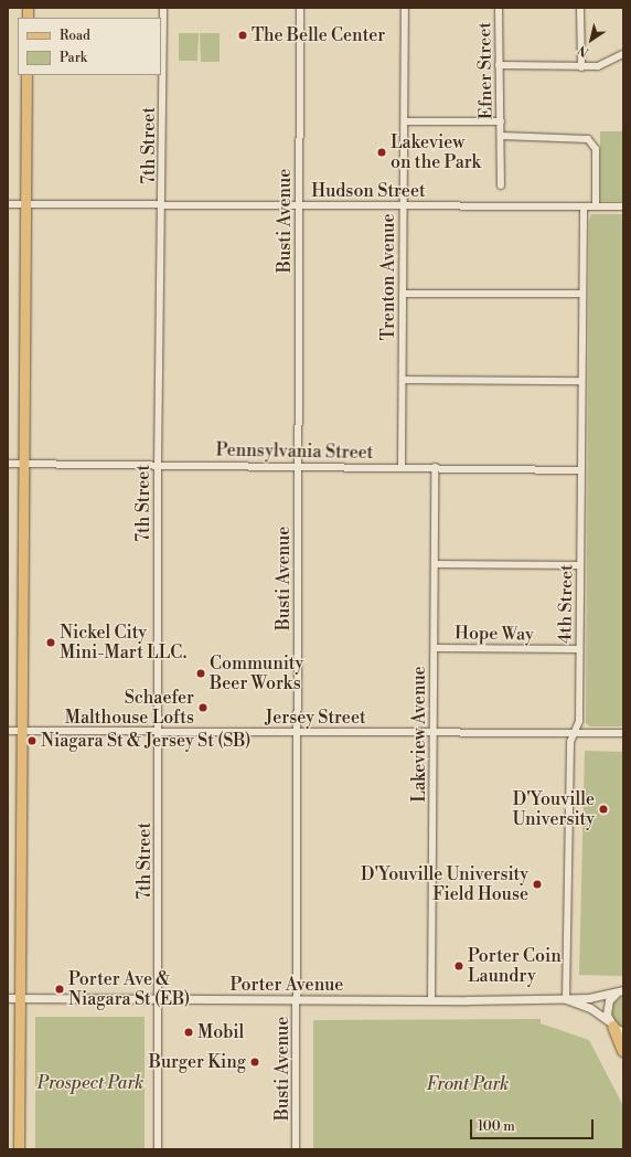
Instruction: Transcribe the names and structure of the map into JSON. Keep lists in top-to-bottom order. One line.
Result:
{"streets":{"street":["Efner Street","7th Street","Hudson Street","Busti Avenue","Trenton Avenue","Pennsylvania Street","4th Street","Hope Way","Jersey Street","Lakeview Avenue","Porter Avenue"]},"crossings":[["7th Street","Hudson Street"],["7th Street","Pennsylvania Street"],["7th Street","Jersey Street"],["7th Street","Porter Avenue"],["Hudson Street","Busti Avenue"],["Hudson Street","Trenton Avenue"],["Hudson Street","4th Street"],["Busti Avenue","Pennsylvania Street"],["Busti Avenue","Jersey Street"],["Busti Avenue","Porter Avenue"],["Trenton Avenue","Pennsylvania Street"],["Pennsylvania Street","4th Street"],["Pennsylvania Street","Lakeview Avenue"],["4th Street","Hope Way"],["4th Street","Jersey Street"],["4th Street","Porter Avenue"],["Hope Way","Lakeview Avenue"],["Jersey Street","Lakeview Avenue"],["Lakeview Avenue","Porter Avenue"]],"parks":["Prospect Park","Front Park"],"places":["The Belle Center","Lakeview on the Park","Nickel City Mini-Mart LLC.","Community Beer Works","Schaefer Malthouse Lofts","Niagara St & Jersey St (SB)","D'Youville University","D'Youville University Field House","Porter Coin Laundry","Porter Ave & Niagara St (EB)","Mobil","Burger King"],"legend":["Road","Park"],"scale_bar":"100 m","north":"bottom left"}
